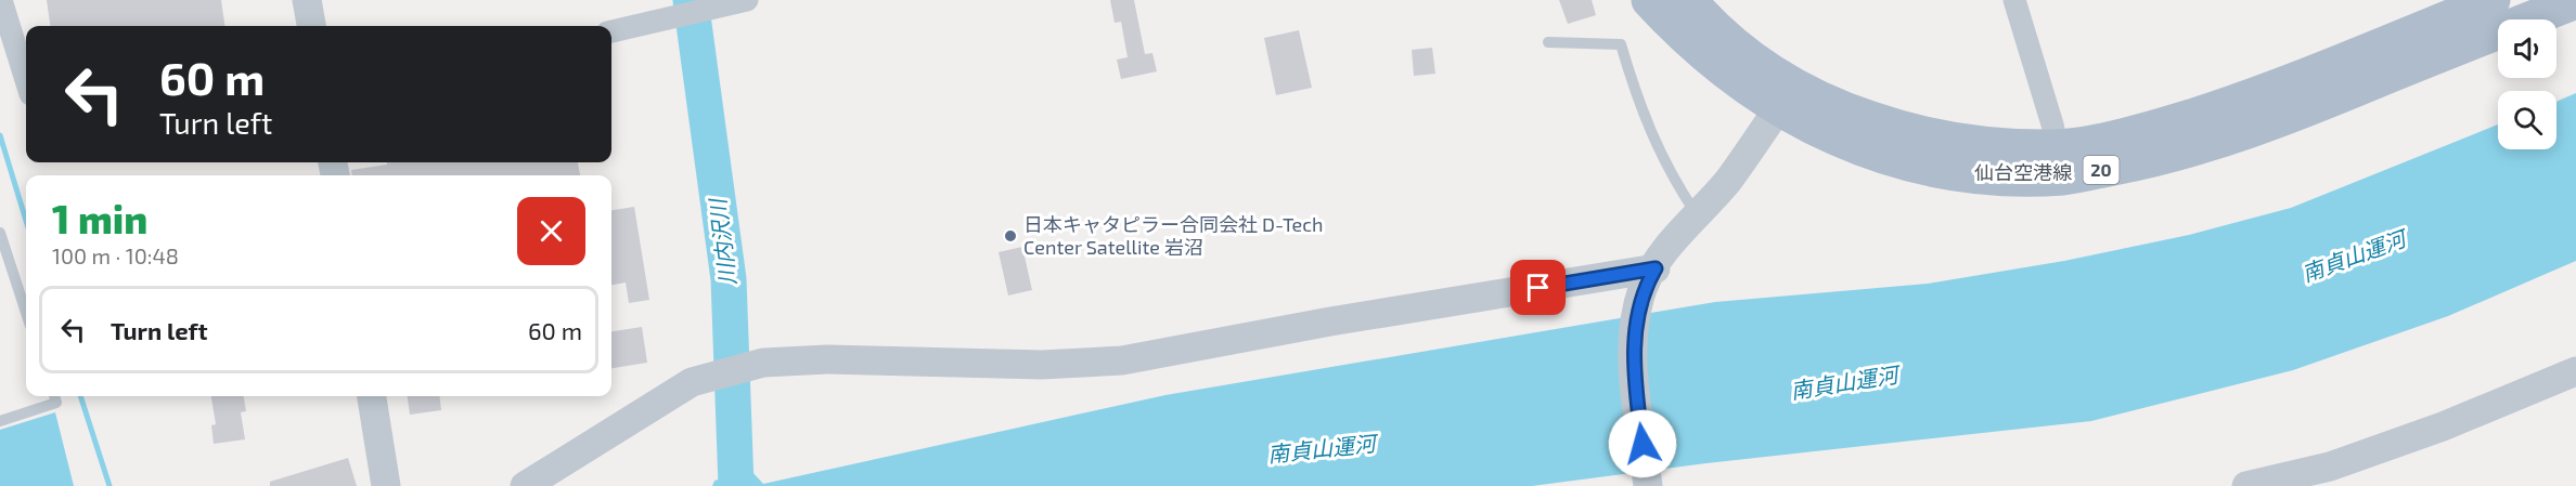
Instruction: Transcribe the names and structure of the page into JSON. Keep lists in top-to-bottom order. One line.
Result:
{"streets":{"main road":["20","仙台空港線"]},"water":["川内沢川","南貞山運河"],"places":["日本キャタピラー合同会社 D-Tech Center Satellite 岩沼"],"page":{"turn":["60 m","Turn left"],"heading":["1 min","100 m · 10:48"],"list":[{"name":"Turn left","value":"60 m"}]}}
